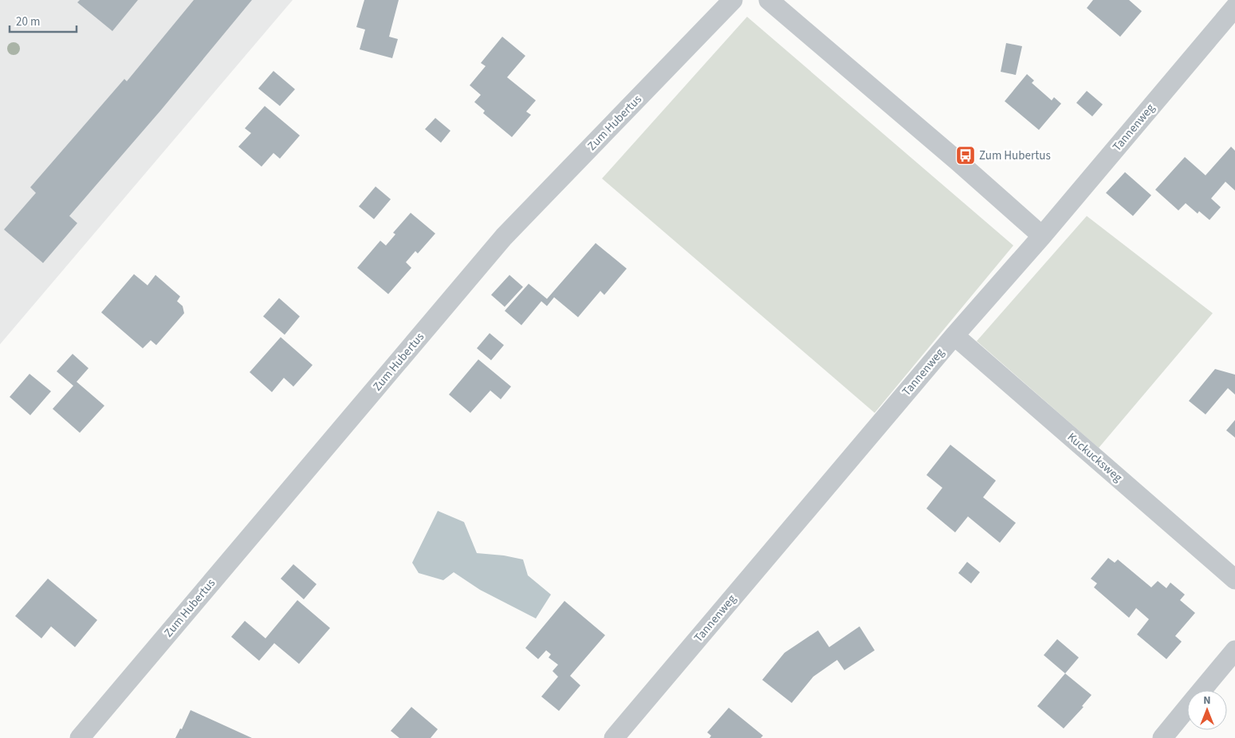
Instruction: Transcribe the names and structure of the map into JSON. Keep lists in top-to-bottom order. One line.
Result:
{"streets":{"street":["Zum Hubertus","Tannenweg","Kuckucksweg"]},"crossings":[["Tannenweg","Kuckucksweg"]],"places":{"bus stop":["Zum Hubertus"]},"scale_bar":"20 m","north":"top"}
